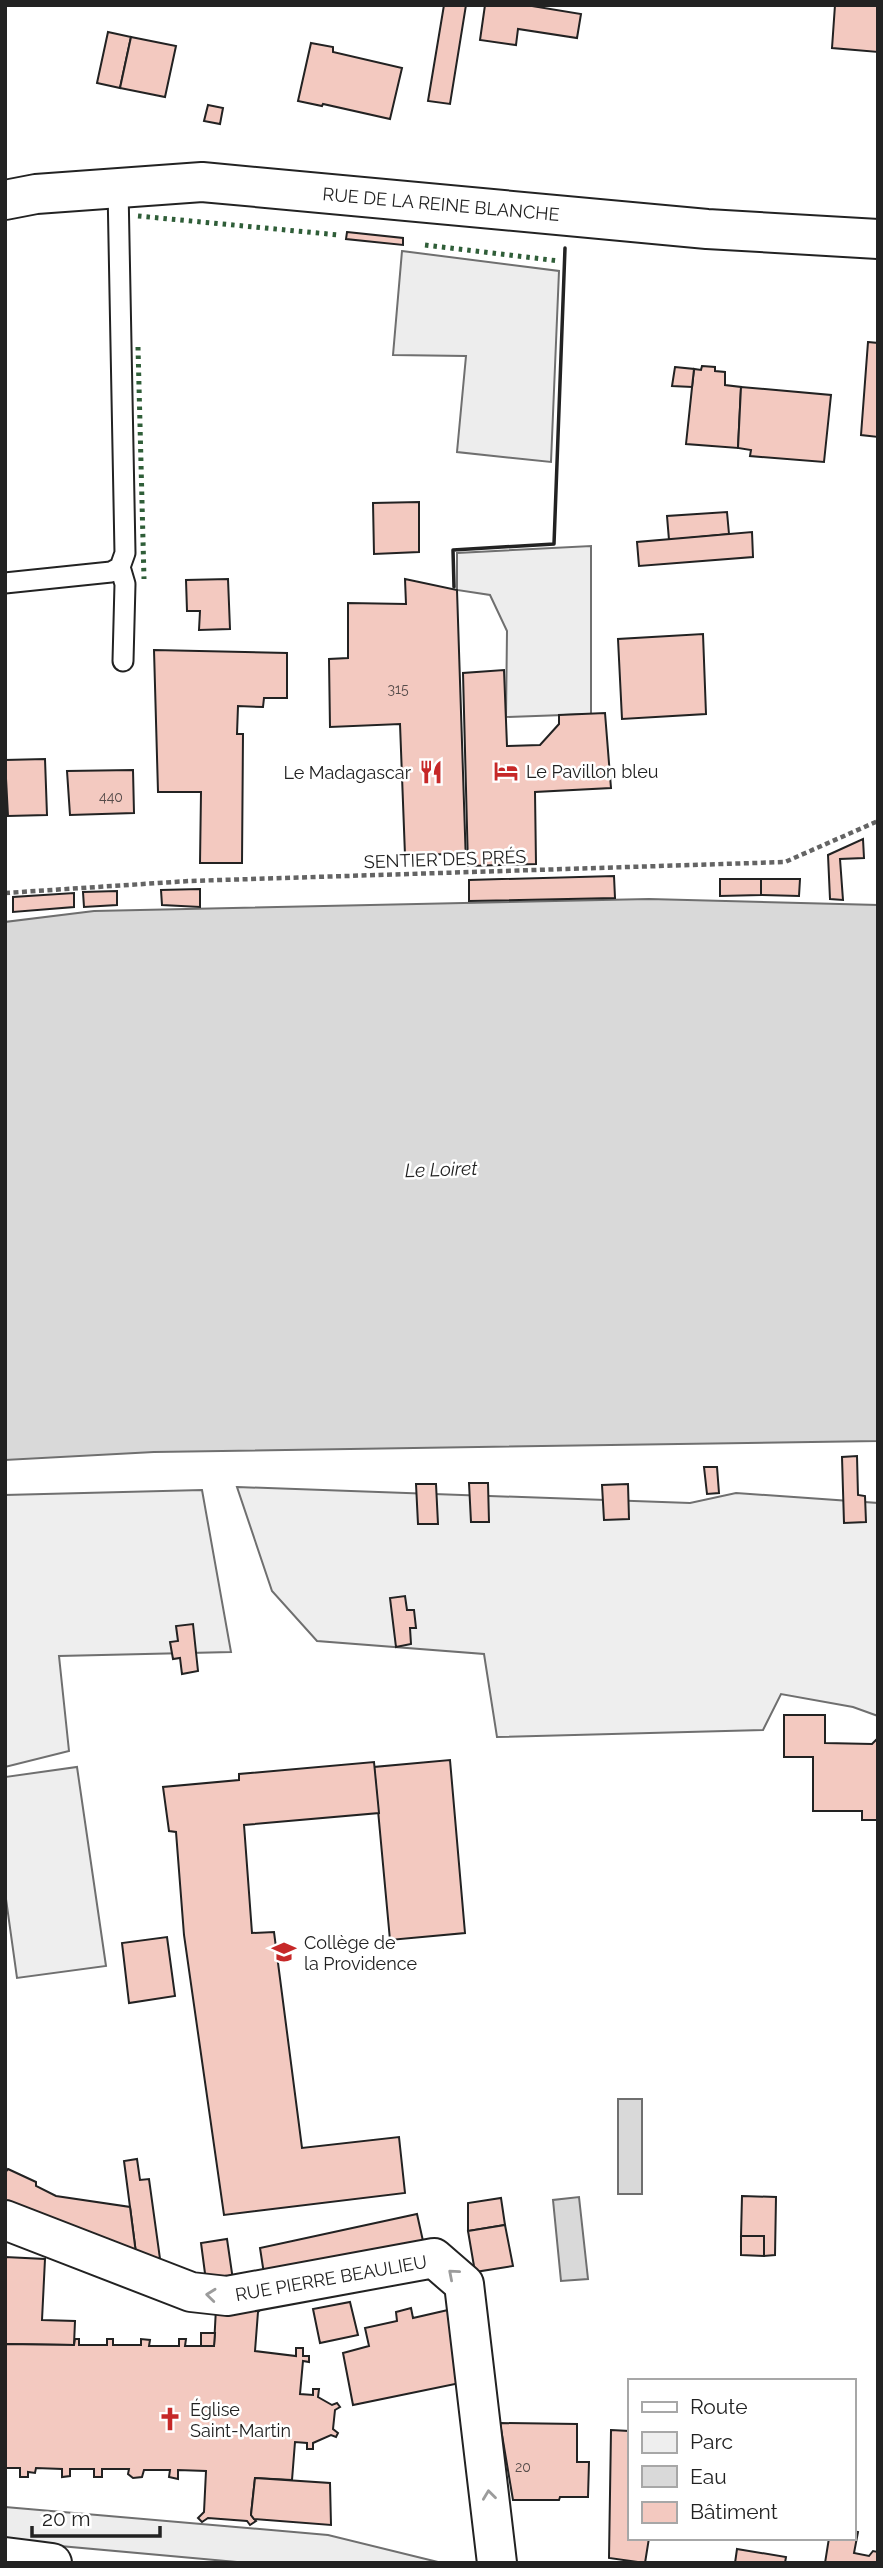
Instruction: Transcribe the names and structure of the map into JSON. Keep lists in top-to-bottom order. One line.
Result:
{"streets":{"street":["RUE DE LA REINE BLANCHE","RUE PIERRE BEAULIEU"],"path":["SENTIER DES PRÉS"]},"water":["Le Loiret"],"places":{"hotel":["Le Pavillon bleu"],"restaurant":["Le Madagascar"],"school or university":["Collège de la Providence"],"church":["Église Saint-Martin"]},"house_numbers":["315","440","20"],"legend":["Route","Parc","Eau","Bâtiment"],"scale_bar":"20 m"}
